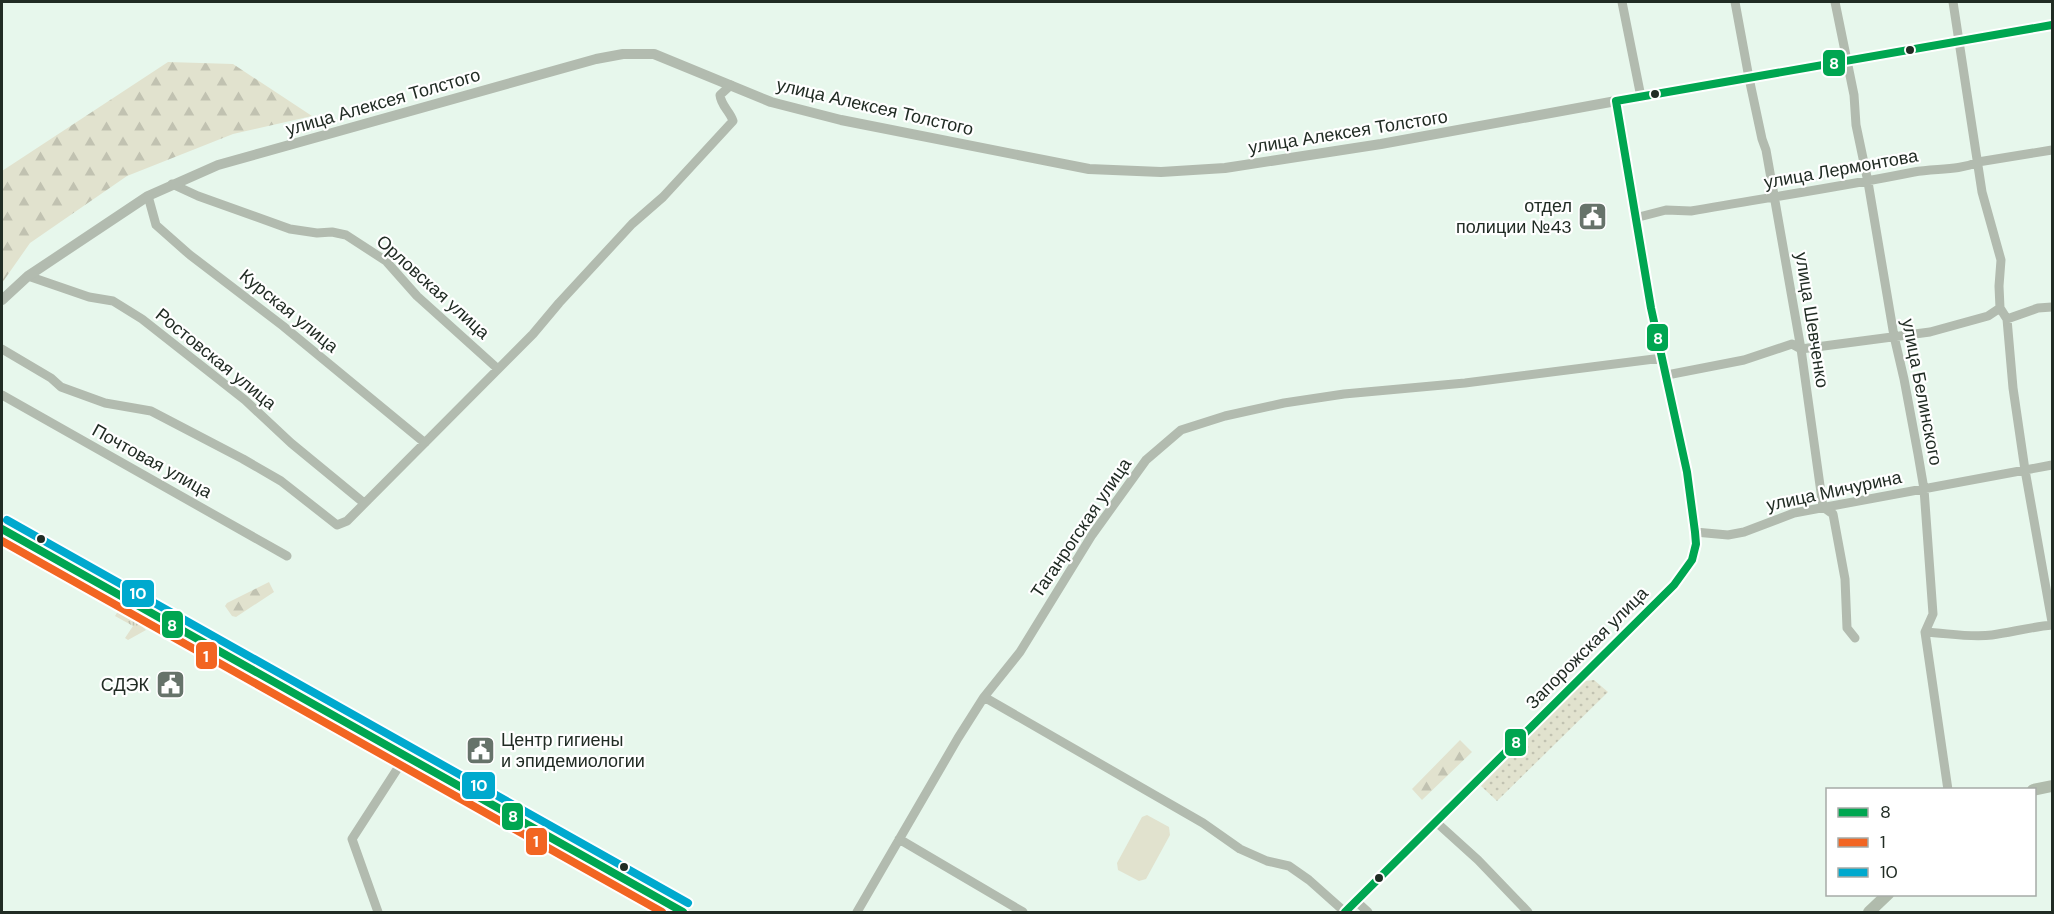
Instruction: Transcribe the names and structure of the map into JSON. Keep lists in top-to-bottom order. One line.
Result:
{"streets":{"street":["улица Алексея Толстого","улица Лермонтова","Орловская улица","Курская улица","улица Шевченко","Ростовская улица","улица Белинского","Почтовая улица","улица Мичурина","Таганрогская улица","Запорожская улица"]},"crossings":[["улица Алексея Толстого","Орловская улица"],["улица Алексея Толстого","Курская улица"],["улица Алексея Толстого","улица Шевченко"],["улица Алексея Толстого","Ростовская улица"],["улица Алексея Толстого","Запорожская улица"],["улица Лермонтова","улица Шевченко"],["улица Лермонтова","улица Белинского"],["улица Лермонтова","Запорожская улица"],["улица Шевченко","улица Мичурина"],["улица Белинского","улица Мичурина"],["улица Мичурина","Запорожская улица"],["Таганрогская улица","Запорожская улица"]],"places":{"public building":["отдел полиции №43","СДЭК","Центр гигиены и эпидемиологии"]},"lines":["transit line 8","transit line 10","transit line 1"],"legend":["8","1","10"]}
